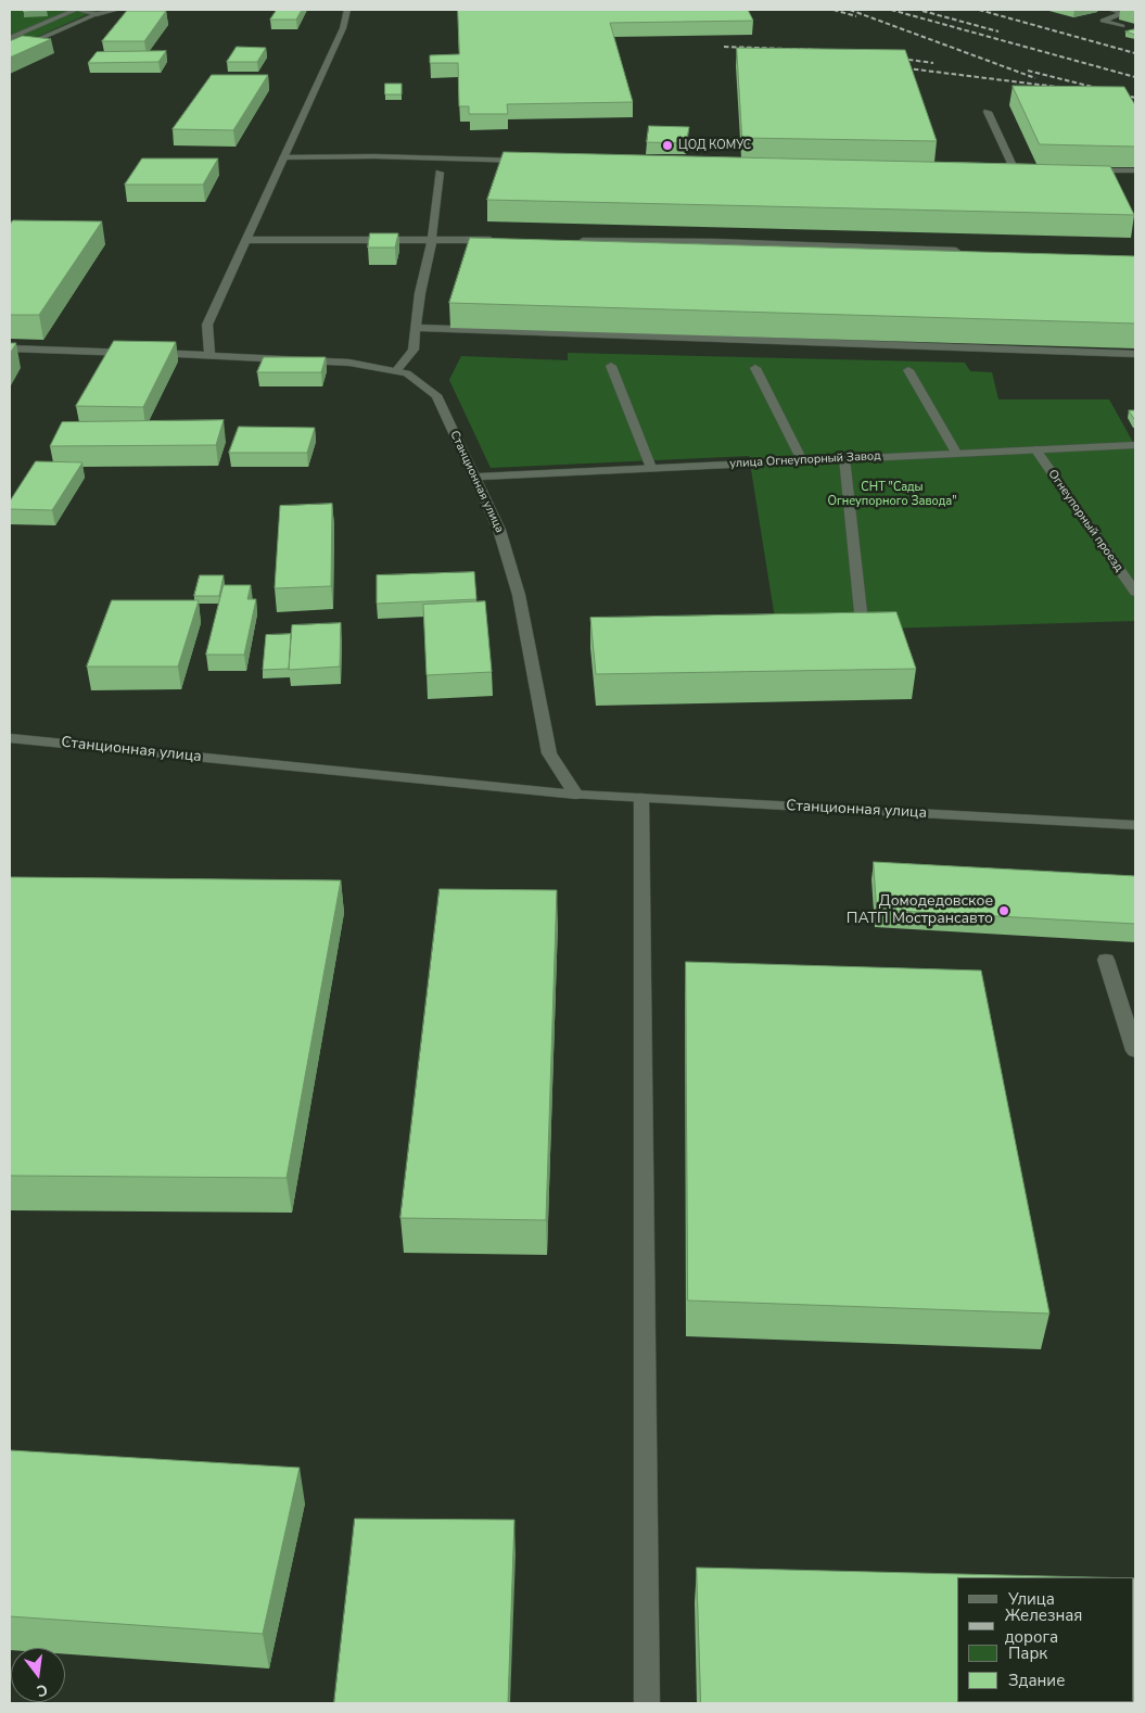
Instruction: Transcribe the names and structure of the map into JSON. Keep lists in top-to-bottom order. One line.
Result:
{"streets":{"street":["улица Огнеупорный Завод","Станционная улица","Огнеупорный проезд"]},"crossings":[["улица Огнеупорный Завод","Станционная улица"],["улица Огнеупорный Завод","Огнеупорный проезд"]],"parks":["СНТ \"Сады Огнеупорного Завода\""],"places":["ЦОД КОМУС","Домодедовское ПАТП Мострансавто"],"legend":["Улица","Железная дорога","Парк","Здание"],"north":"bottom"}
